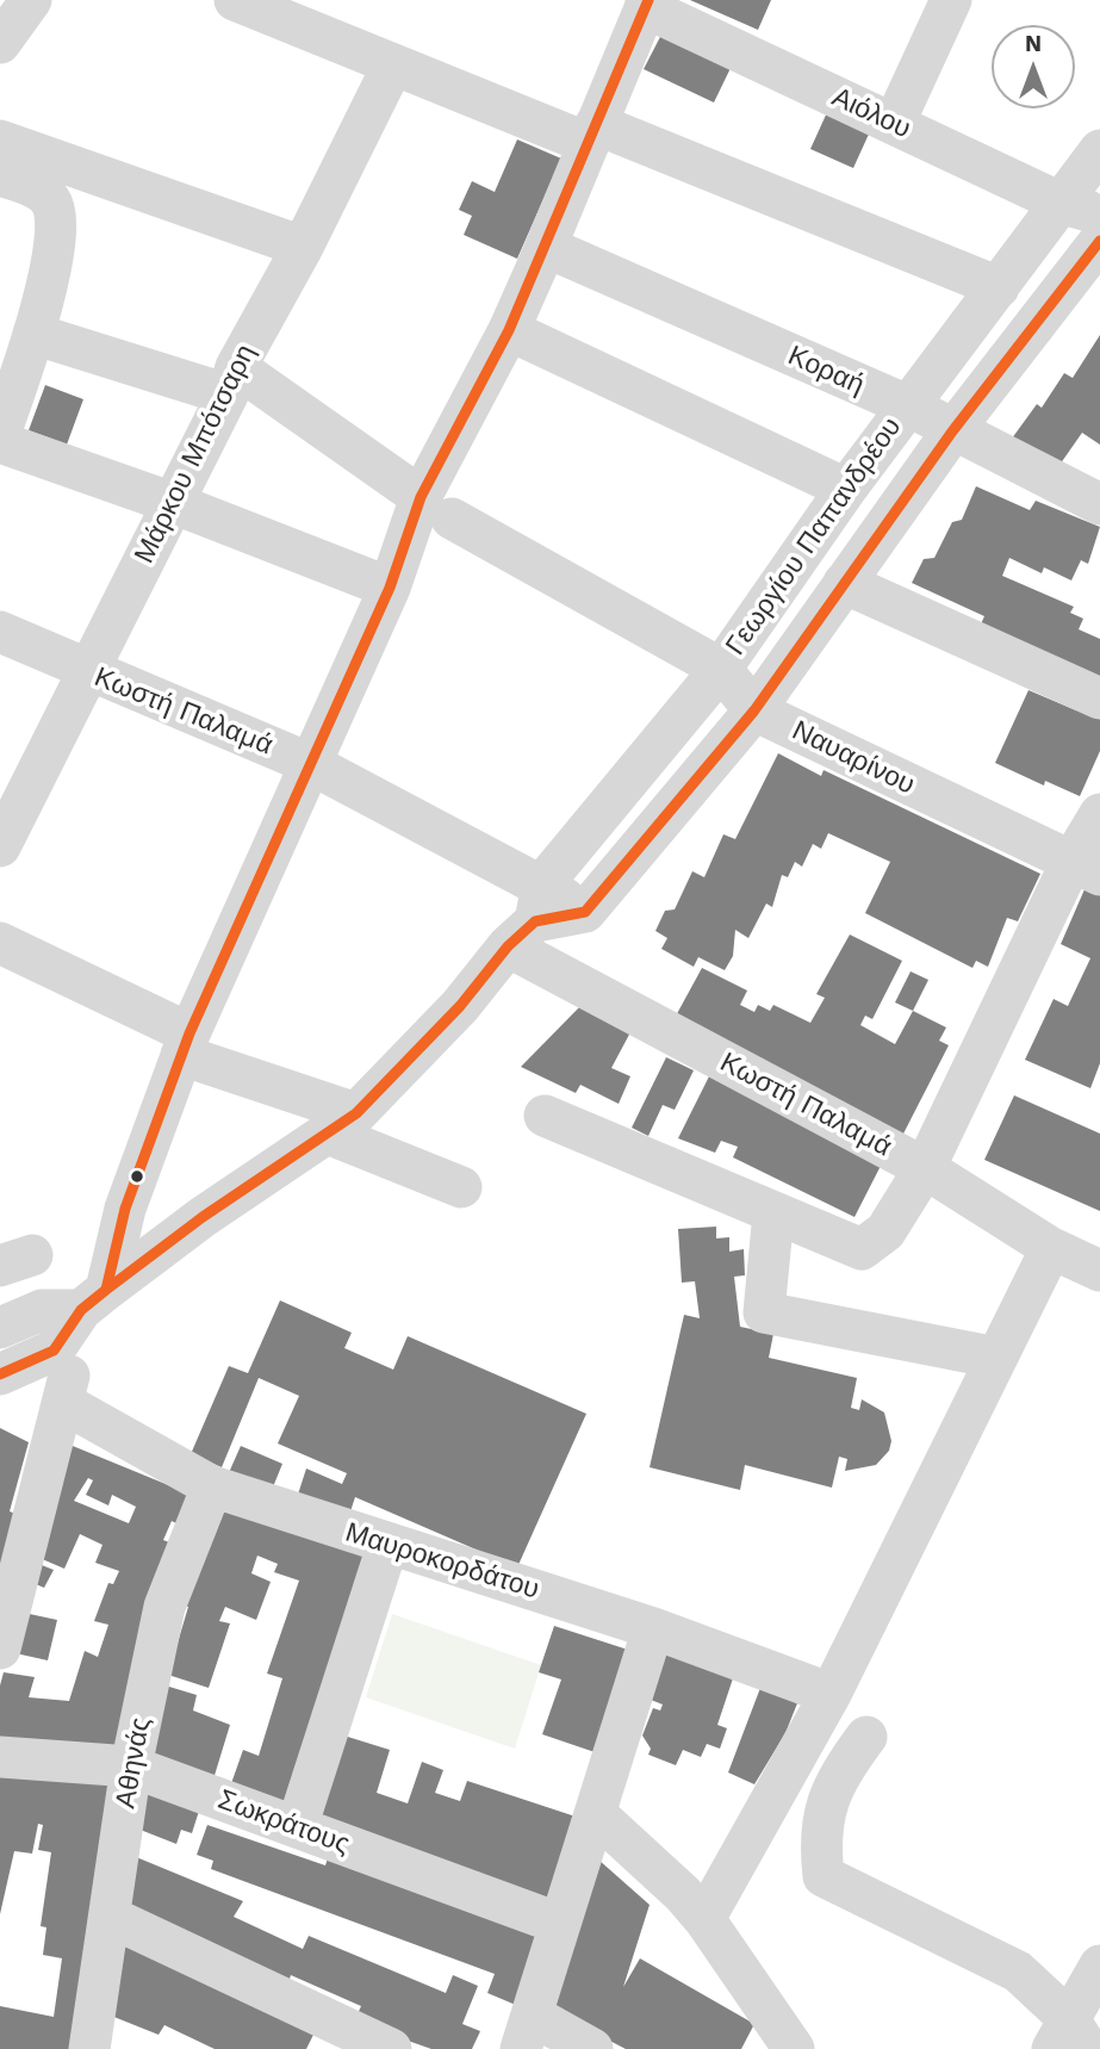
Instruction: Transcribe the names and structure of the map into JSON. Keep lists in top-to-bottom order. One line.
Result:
{"streets":{"street":["Αιόλου","Κοραή","Μάρκου Μπότσαρη","Γεωργίου Παπανδρέου","Κωστή Παλαμά","Ναυαρίνου","Μαυροκορδάτου","Αθηνάς","Σωκράτους"]},"crossings":[["Αιόλου","Γεωργίου Παπανδρέου"],["Κοραή","Γεωργίου Παπανδρέου"],["Μάρκου Μπότσαρη","Κωστή Παλαμά"],["Μάρκου Μπότσαρη","Ναυαρίνου"],["Γεωργίου Παπανδρέου","Κωστή Παλαμά"],["Γεωργίου Παπανδρέου","Ναυαρίνου"],["Μαυροκορδάτου","Αθηνάς"],["Αθηνάς","Σωκράτους"]],"north":"top"}
